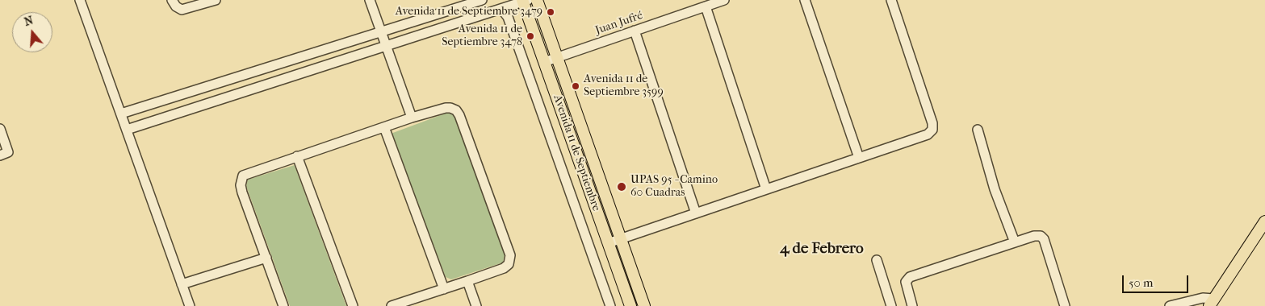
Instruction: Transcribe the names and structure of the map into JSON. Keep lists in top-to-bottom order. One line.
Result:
{"streets":{"main road":["Avenida 11 de Septiembre"],"street":["Juan Jufré"]},"crossings":[["Juan Jufré","Avenida 11 de Septiembre"]],"districts":["4 de Febrero"],"places":["Avenida 11 de Septiembre 3479","Avenida 11 de Septiembre 3478","Avenida 11 de Septiembre 3599","UPAS 95 - Camino 60 Cuadras"],"scale_bar":"50 m","north":"top"}
